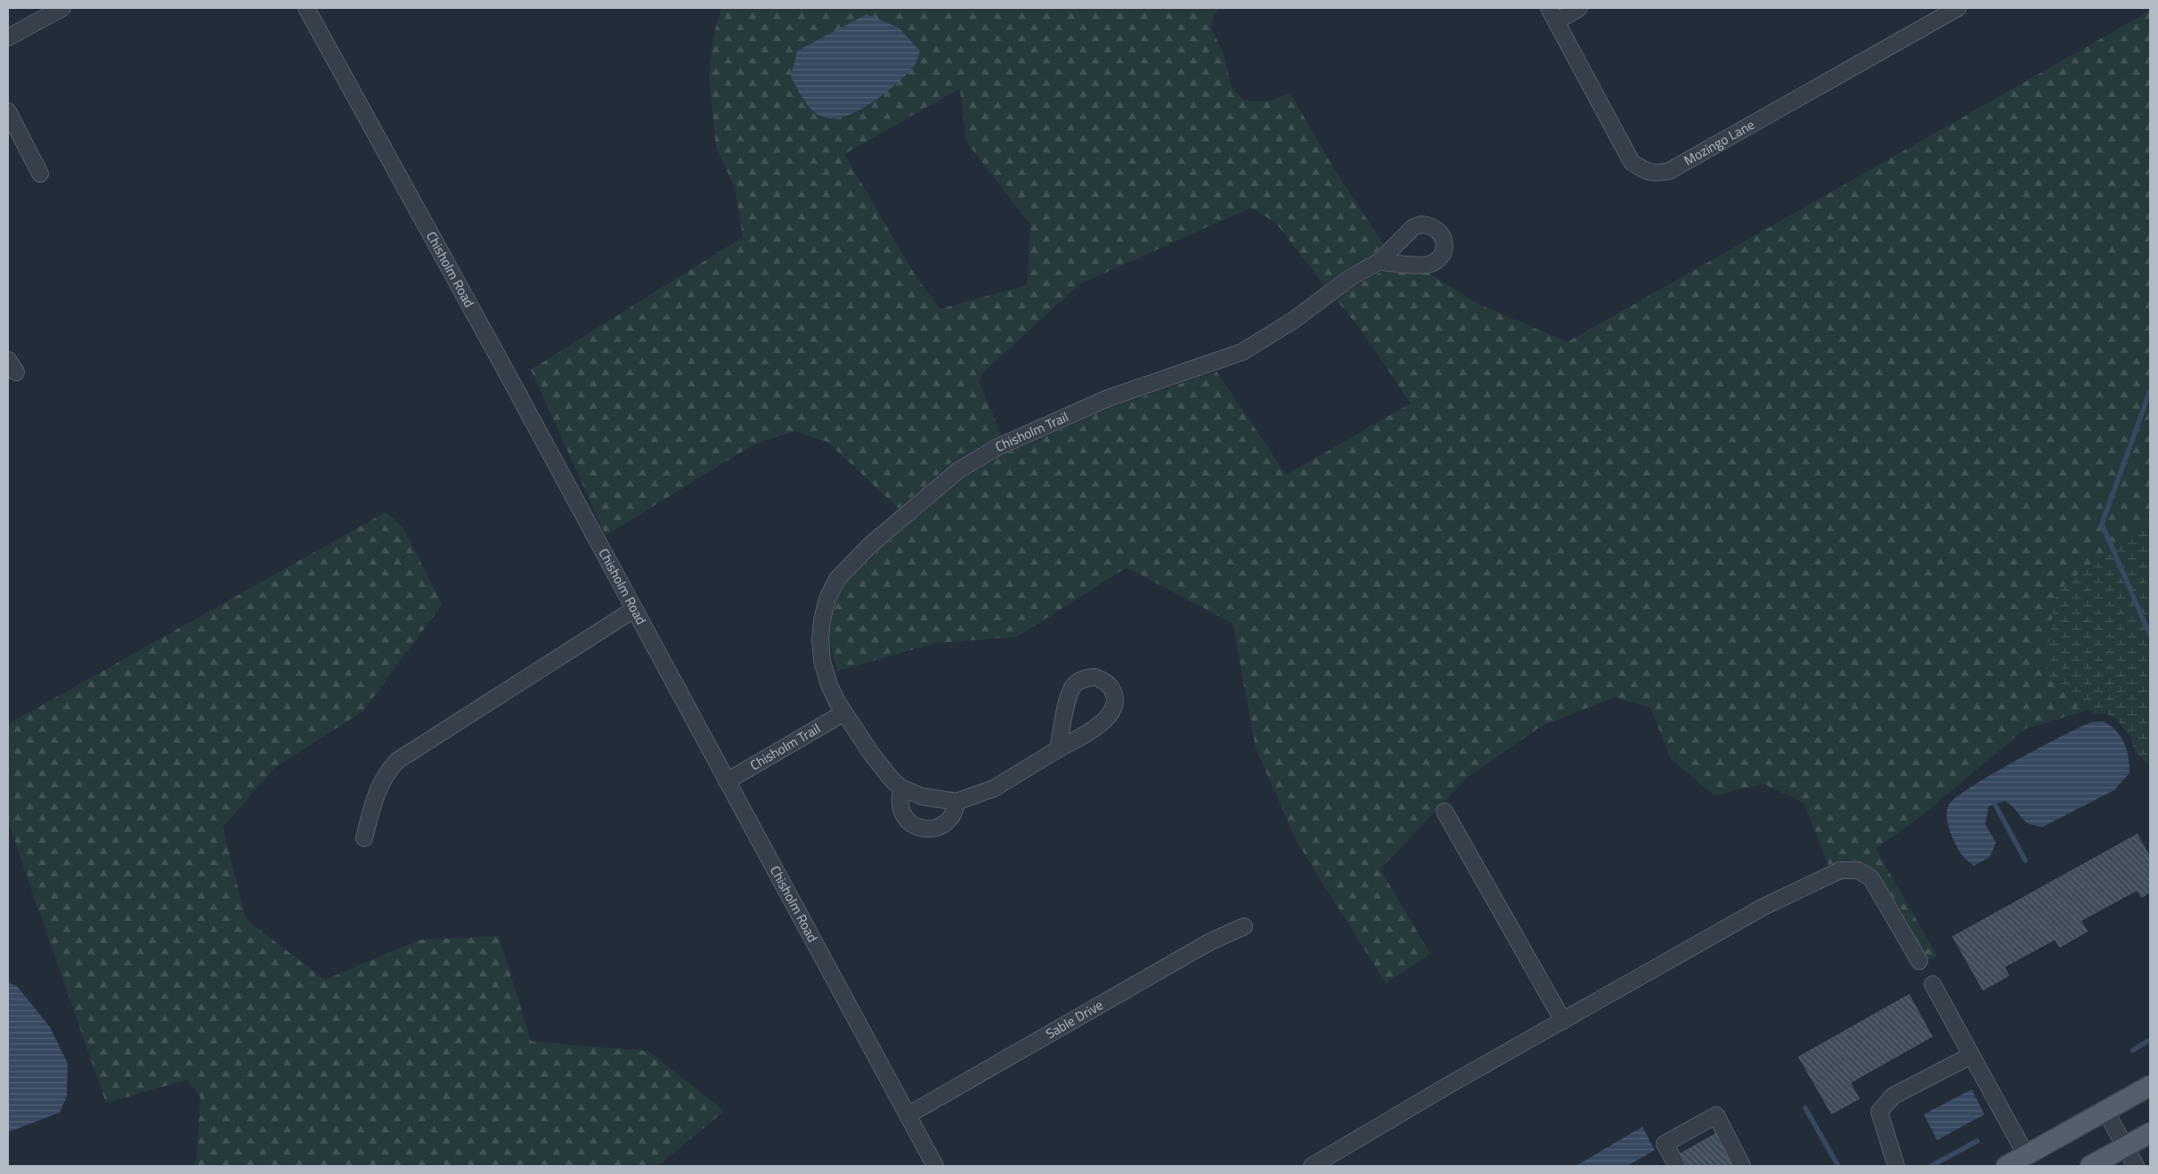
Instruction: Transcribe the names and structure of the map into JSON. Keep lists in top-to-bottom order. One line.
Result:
{"streets":{"street":["Mozingo Lane","Chisholm Road","Chisholm Trail","Sable Drive"]},"crossings":[["Chisholm Road","Chisholm Trail"],["Chisholm Road","Sable Drive"]]}
